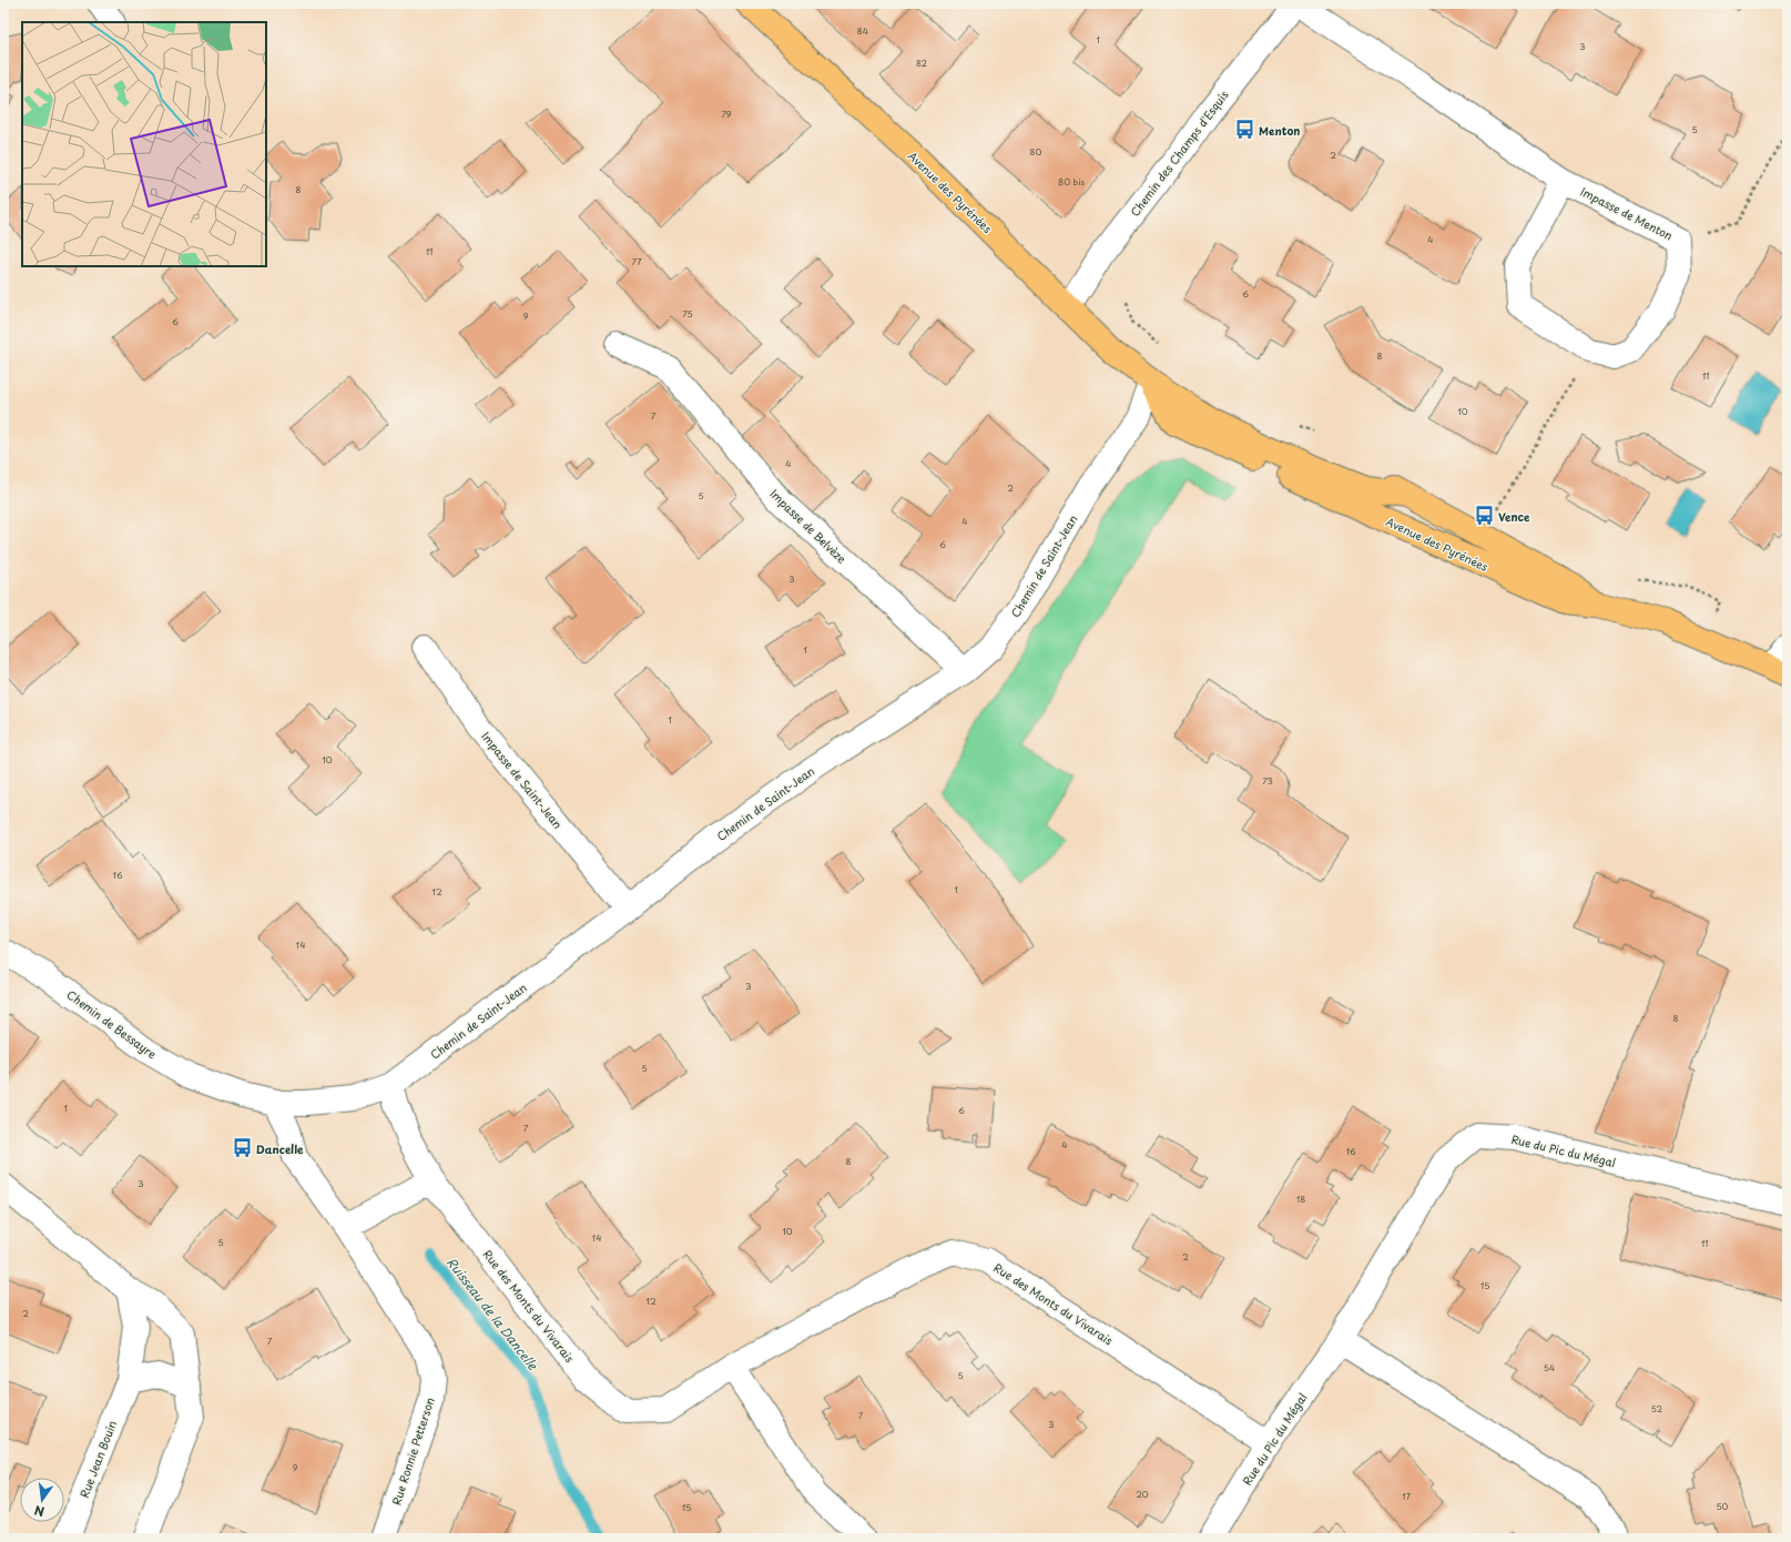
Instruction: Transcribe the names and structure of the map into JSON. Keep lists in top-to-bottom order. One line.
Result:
{"streets":{"main road":["Avenue des Pyrénées"],"street":["Chemin des Champs d'Esquis","Impasse de Menton","Impasse de Belvèze","Chemin de Saint-Jean","Impasse de Saint-Jean","Chemin de Bessayre","Rue du Pic du Mégal","Rue des Monts du Vivarais","Rue Ronnie Petterson","Rue Jean Bouin"]},"crossings":[["Chemin des Champs d'Esquis","Avenue des Pyrénées"],["Avenue des Pyrénées","Chemin de Saint-Jean"],["Impasse de Belvèze","Chemin de Saint-Jean"],["Chemin de Saint-Jean","Impasse de Saint-Jean"],["Chemin de Saint-Jean","Chemin de Bessayre"],["Chemin de Saint-Jean","Rue des Monts du Vivarais"],["Chemin de Saint-Jean","Rue Ronnie Petterson"],["Chemin de Bessayre","Rue Ronnie Petterson"],["Rue du Pic du Mégal","Rue des Monts du Vivarais"]],"water":["Ruisseau de la Dancelle"],"places":{"bus stop":["Menton","Vence","Dancelle"]},"house_numbers":["84","1","3","82","79","5","80","2","80 bis","8","4","11","77","6","75","9","6","8","11","10","7","4","2","5","4","6","3","1","1","10","73","16","1","12","14","3","8","5","1","6","7","4","16","8","3","18","10","14","5","11","2","15","12","2","7","54","5","52","7","3","9","20","17","50","15"],"north":"bottom"}
